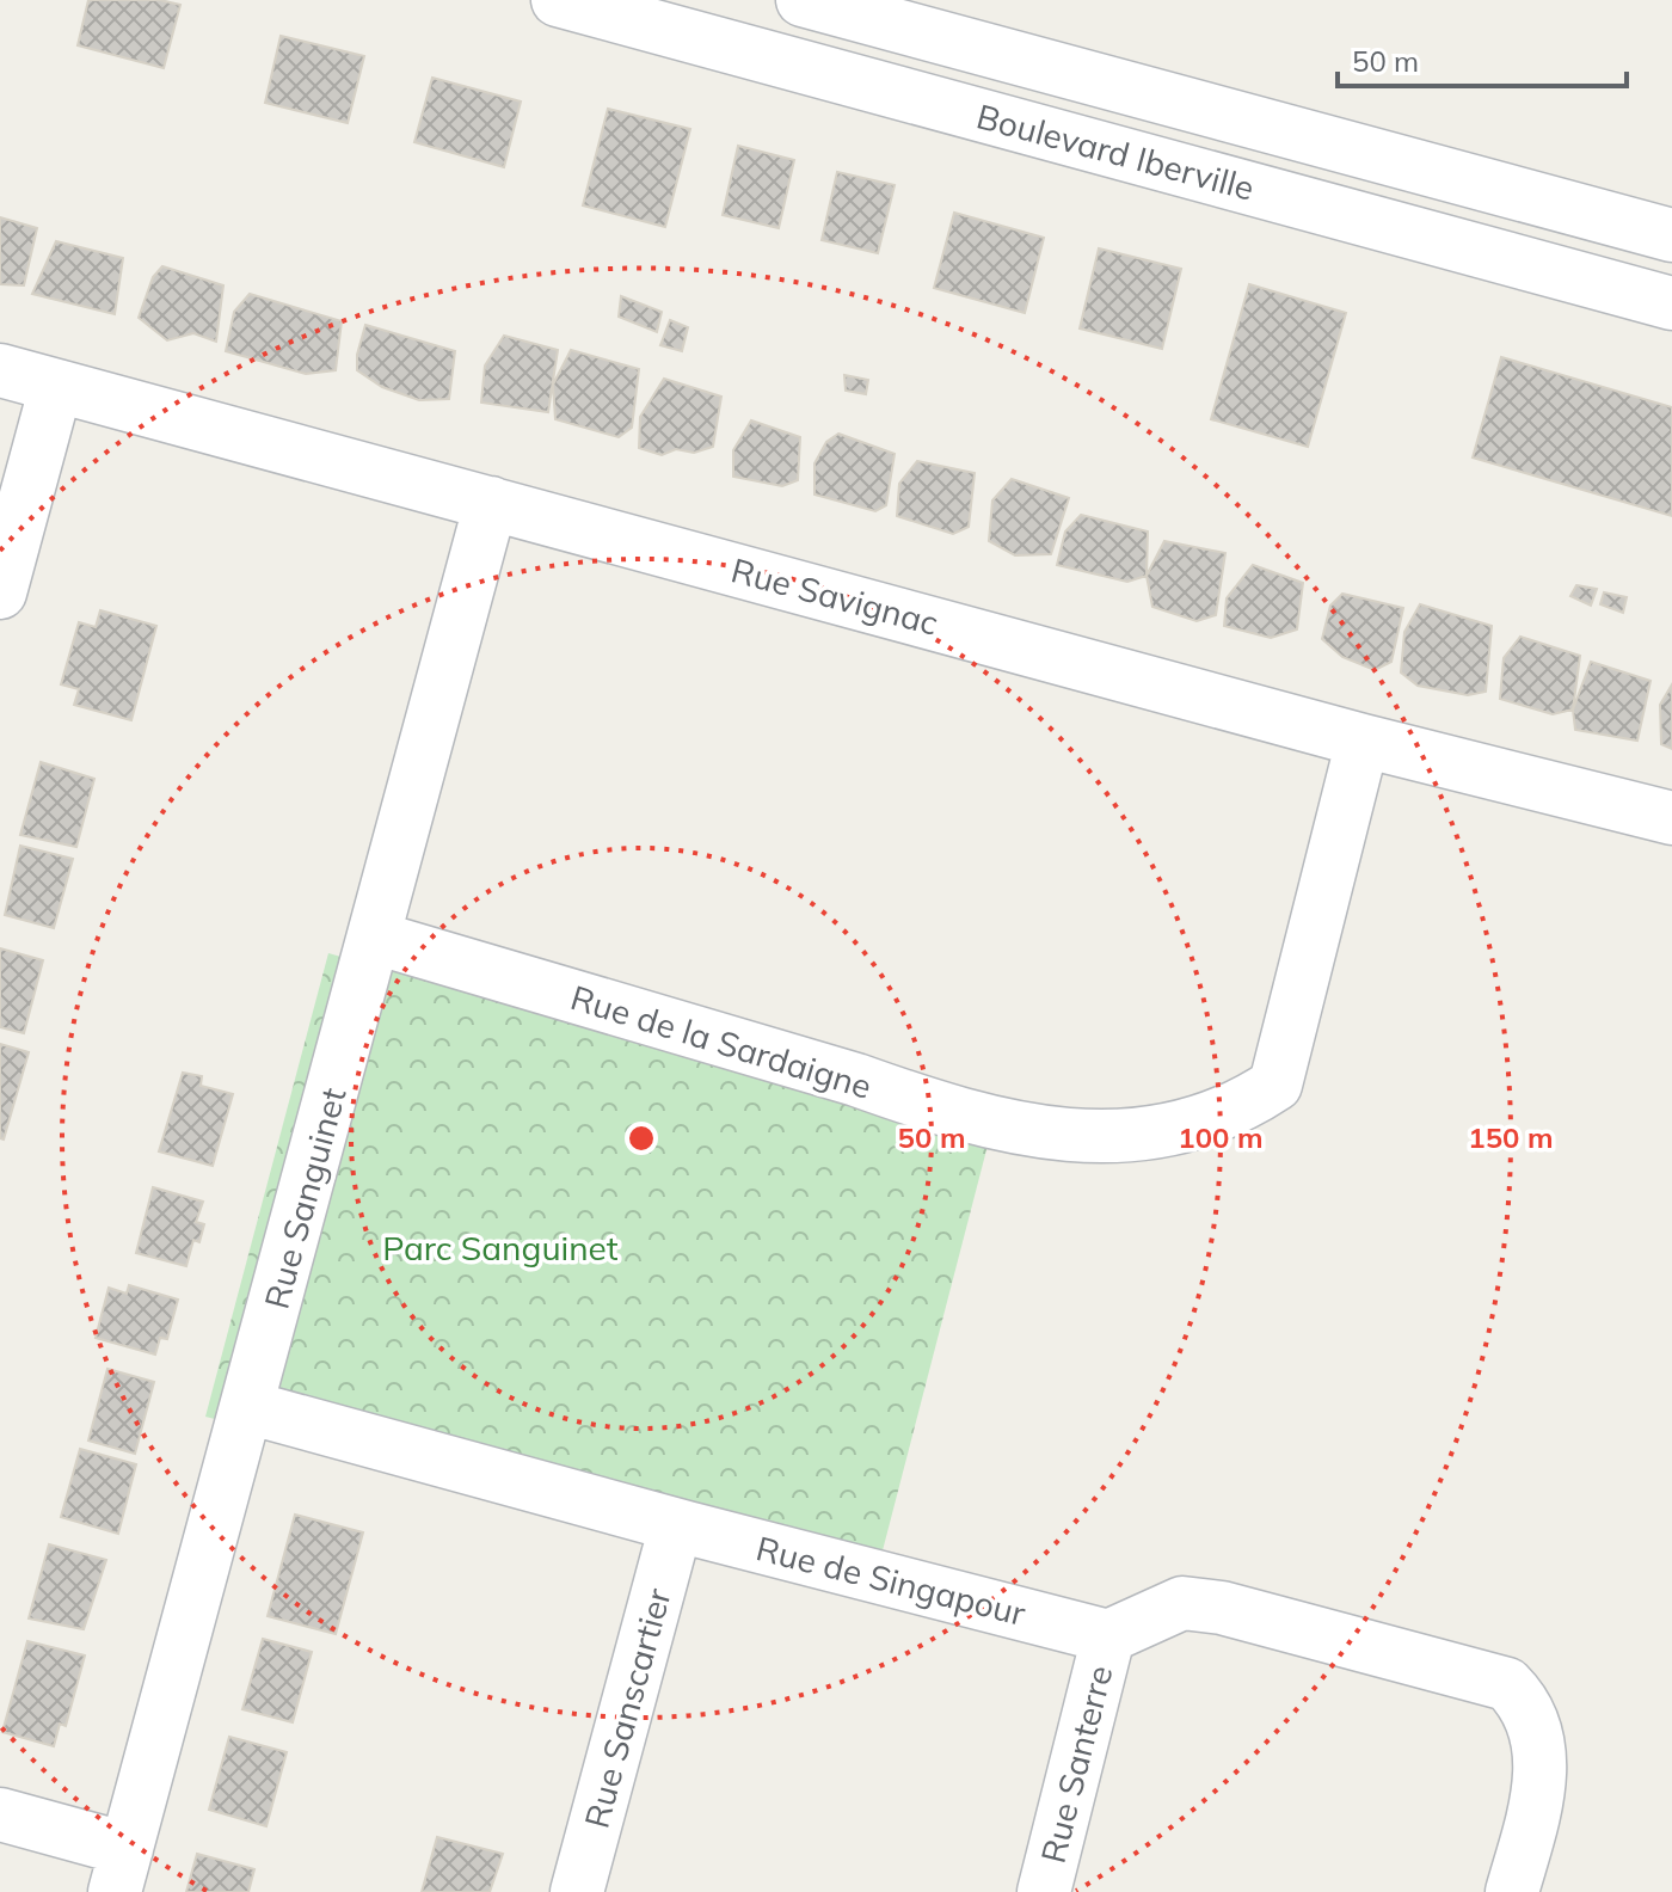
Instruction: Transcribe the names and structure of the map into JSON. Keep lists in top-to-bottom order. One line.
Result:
{"streets":{"street":["Boulevard Iberville","Rue Savignac","Rue de la Sardaigne","Rue Sanguinet","Rue de Singapour","Rue Sanscartier","Rue Santerre"]},"crossings":[["Rue Savignac","Rue de la Sardaigne"],["Rue Savignac","Rue Sanguinet"],["Rue de la Sardaigne","Rue Sanguinet"],["Rue Sanguinet","Rue de Singapour"],["Rue de Singapour","Rue Sanscartier"],["Rue de Singapour","Rue Santerre"]],"parks":["Parc Sanguinet"],"scale_bar":"50 m","rings":["50 m","100 m","150 m"]}
